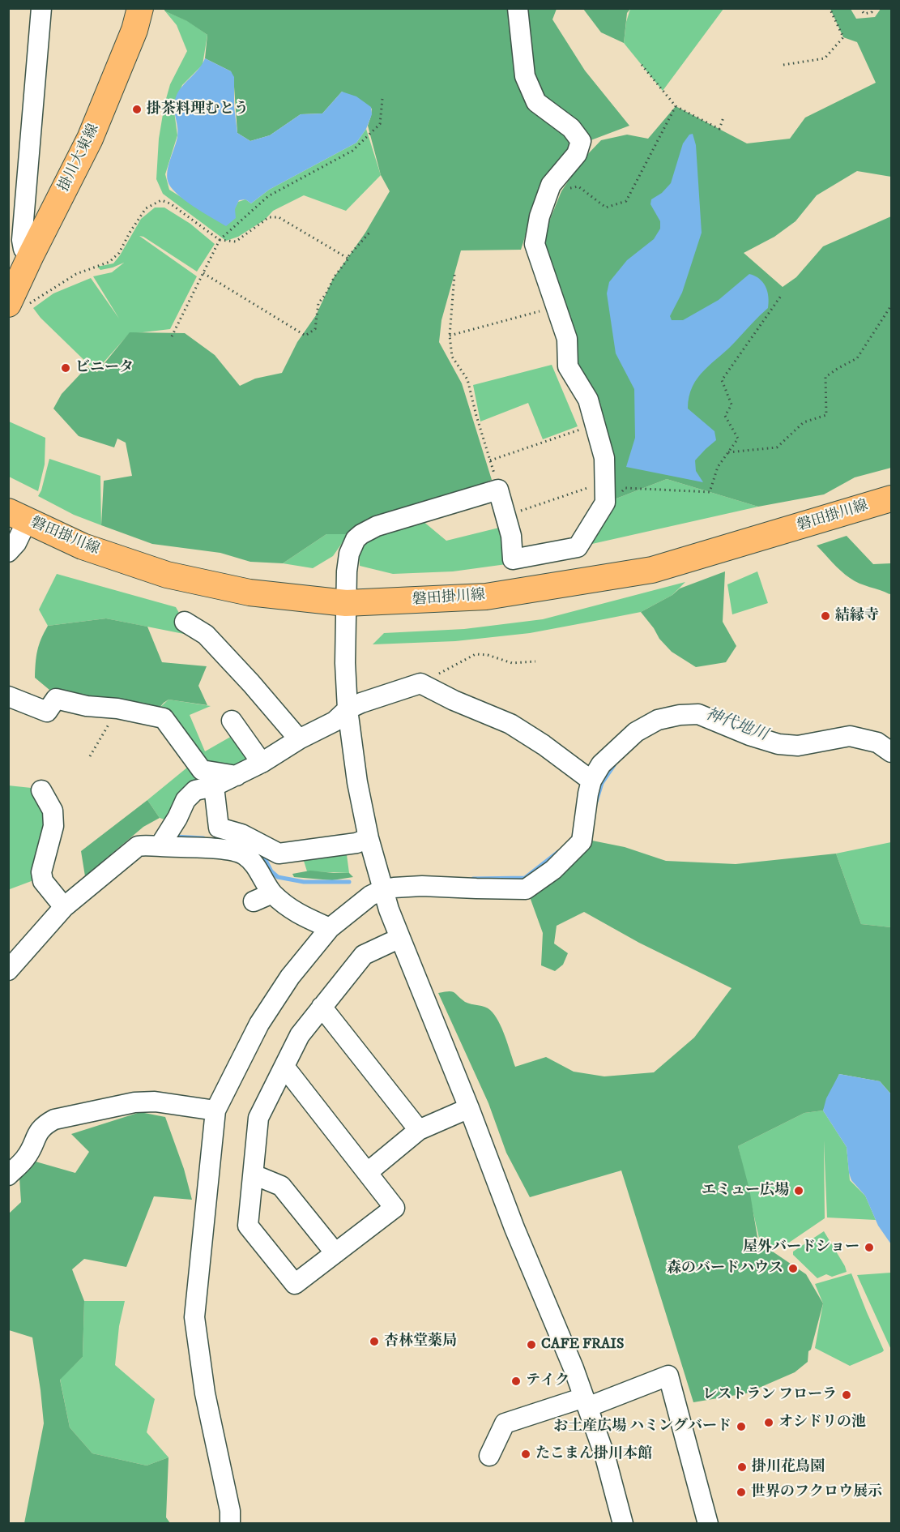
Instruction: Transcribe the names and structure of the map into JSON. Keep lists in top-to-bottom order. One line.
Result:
{"streets":{"main road":["掛川大東線","磐田掛川線"]},"water":["神代地川"],"places":["掛茶料理むとう","ビニータ","結縁寺","エミュー広場","屋外バードショー","森のバードハウス","杏林堂薬局","CAFE FRAIS","テイク","レストラン フローラ","オシドリの池","お土産広場 ハミングバード","たこまん掛川本館","掛川花鳥園","世界のフクロウ展示"]}
